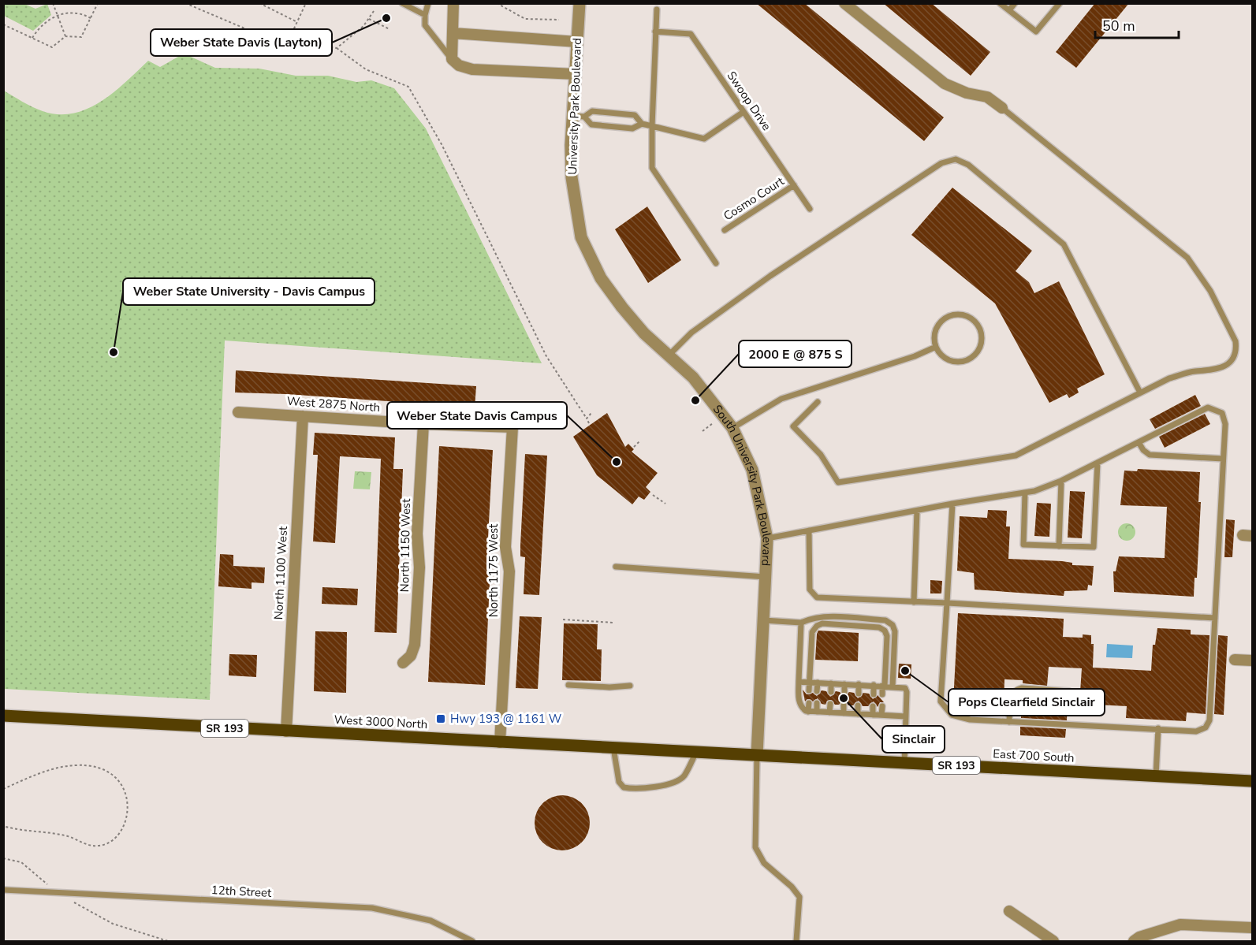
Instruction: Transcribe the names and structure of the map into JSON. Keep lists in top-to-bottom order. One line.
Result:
{"streets":{"main road":["West 3000 North","SR 193","East 700 South"],"street":["University Park Boulevard","West 2875 North","South University Park Boulevard","North 1150 West","North 1175 West","North 1100 West"],"lane":["Swoop Drive","Cosmo Court","12th Street"]},"crossings":[["Swoop Drive","Cosmo Court"],["University Park Boulevard","South University Park Boulevard"],["West 2875 North","North 1150 West"],["West 2875 North","North 1175 West"],["West 2875 North","North 1100 West"],["South University Park Boulevard","West 3000 North"],["South University Park Boulevard","East 700 South"],["North 1175 West","West 3000 North"],["North 1100 West","West 3000 North"],["West 3000 North","East 700 South"]],"places":{"other":["Weber State Davis (Layton)","Weber State University - Davis Campus","2000 E @ 875 S","Weber State Davis Campus","Pops Clearfield Sinclair","Sinclair"],"transit":["Hwy 193 @ 1161 W"]},"scale_bar":"50 m"}
